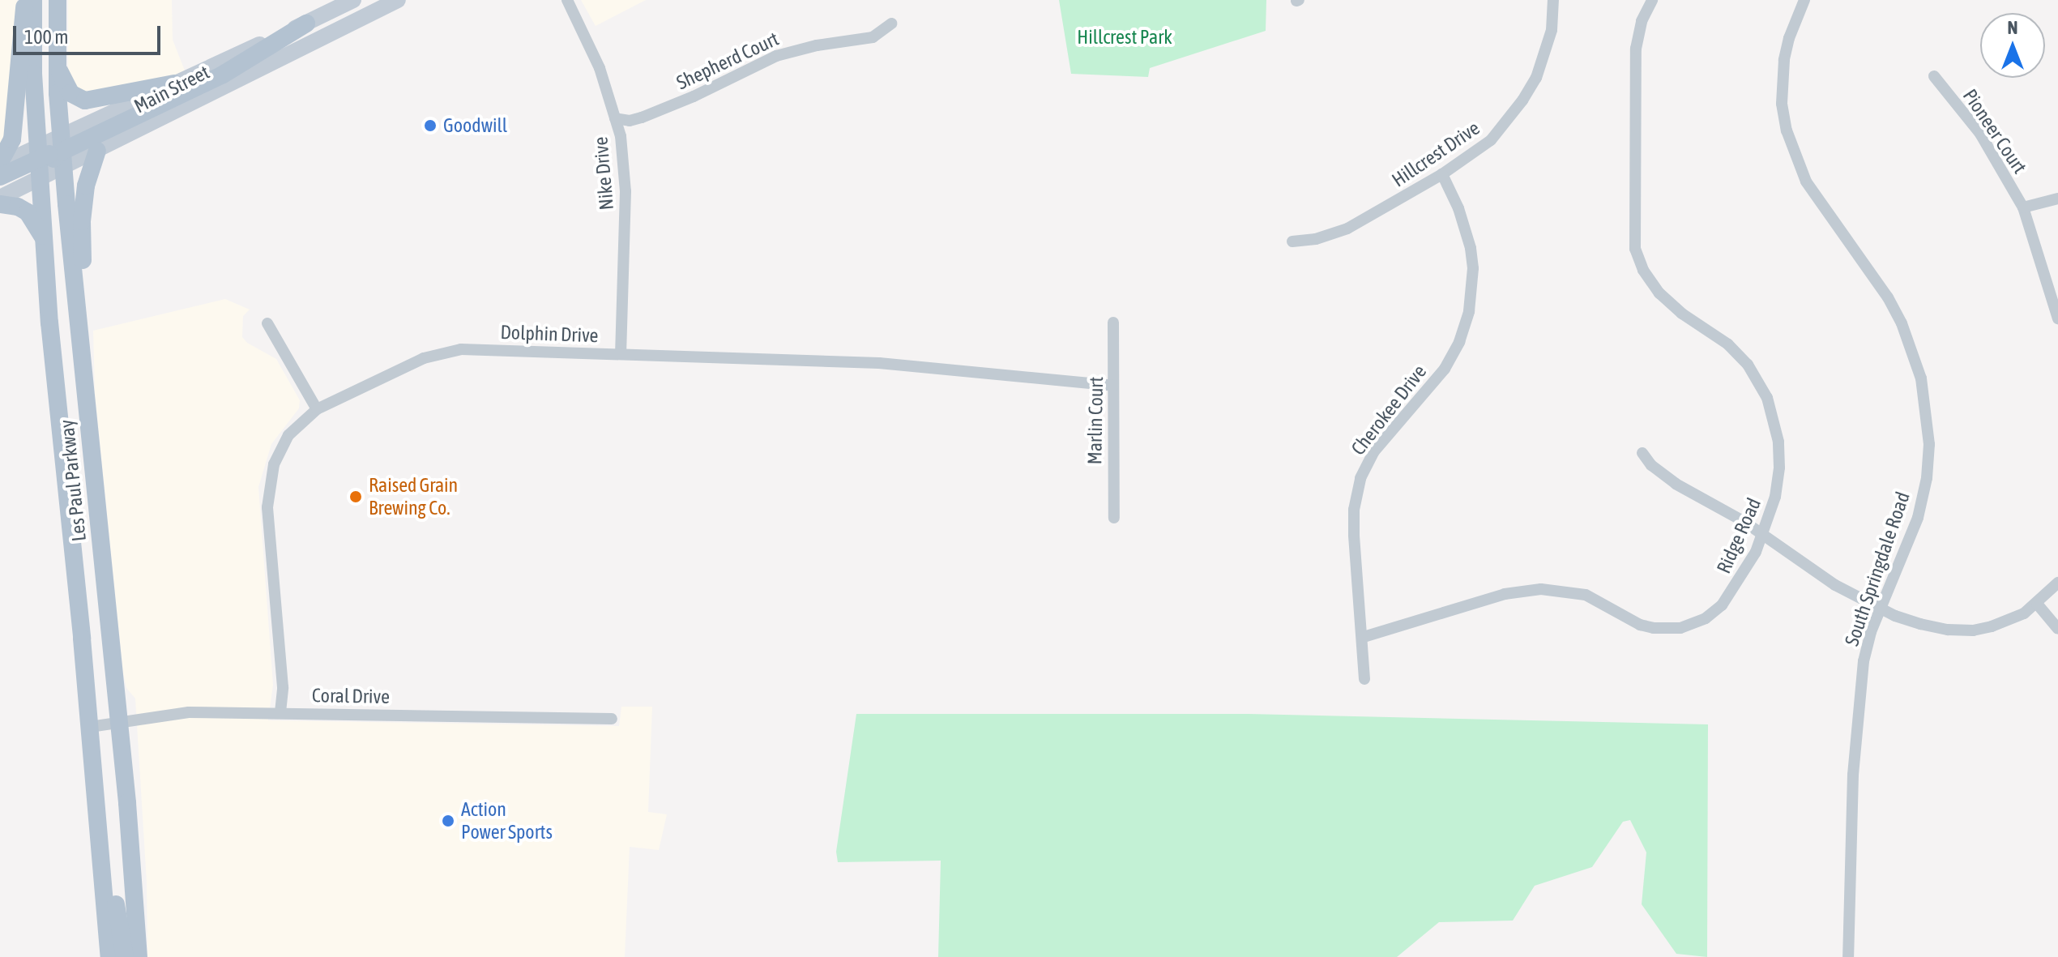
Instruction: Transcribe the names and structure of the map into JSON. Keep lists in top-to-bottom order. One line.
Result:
{"streets":{"main road":["Main Street","Les Paul Parkway"],"street":["Shepherd Court","Pioneer Court","Hillcrest Drive","Nike Drive","Dolphin Drive","Cherokee Drive","Marlin Court","Ridge Road","South Springdale Road","Coral Drive"]},"crossings":[["Shepherd Court","Nike Drive"],["Main Street","Les Paul Parkway"],["Hillcrest Drive","Cherokee Drive"],["Nike Drive","Dolphin Drive"],["Dolphin Drive","Marlin Court"],["Dolphin Drive","Coral Drive"],["Cherokee Drive","Ridge Road"],["Les Paul Parkway","Coral Drive"]],"parks":["Hillcrest Park"],"places":["Goodwill","Raised Grain Brewing Co.","Action Power Sports"],"scale_bar":"100 m","north":"top"}
